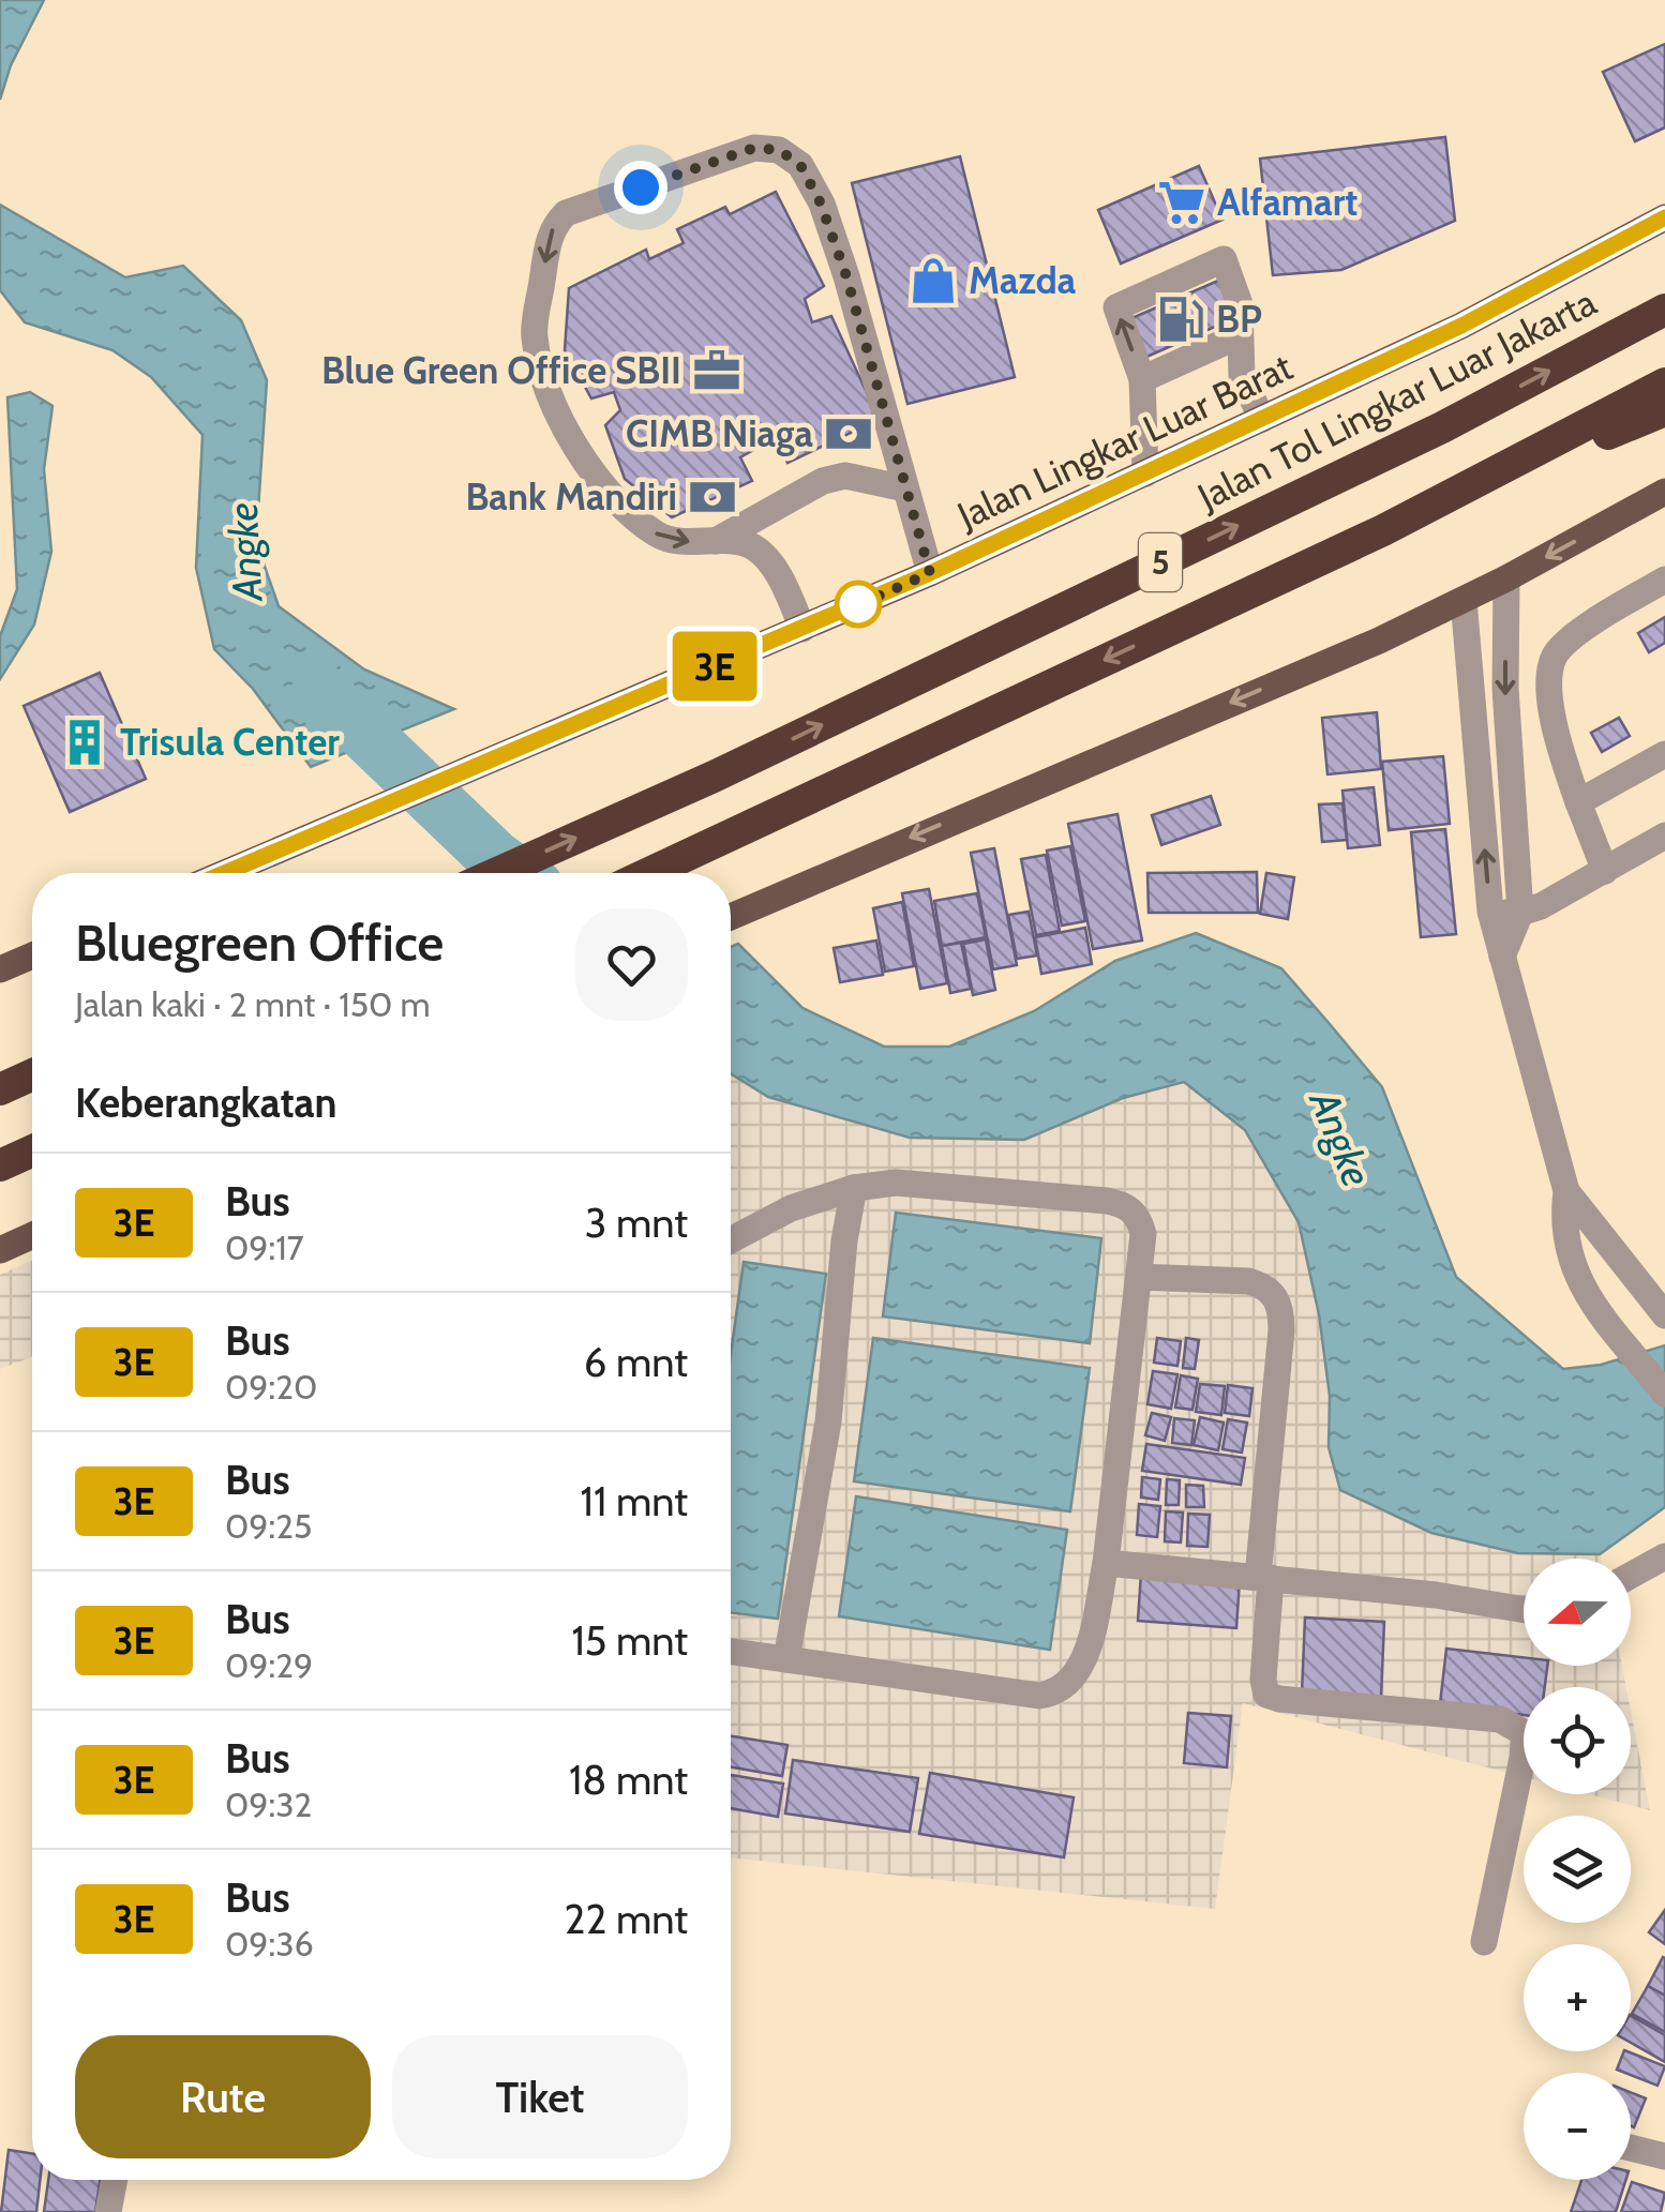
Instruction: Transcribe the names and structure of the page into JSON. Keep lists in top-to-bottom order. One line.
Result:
{"streets":{"highway":["Jalan Tol Lingkar Luar Jakarta","5"],"main road":["Jalan Lingkar Luar Barat"]},"water":["Angke"],"places":{"supermarket":["Alfamart"],"shop":["Mazda"],"fuel station":["BP"],"office":["Blue Green Office SBII"],"bank":["CIMB Niaga","Bank Mandiri"],"building":["Trisula Center"]},"lines":["bus line 3E"],"north":"left","page":{"on_map":"3E","heading":[["Bluegreen Office","Jalan kaki · 2 mnt · 150 m"],"Keberangkatan"],"list":[{"mark":"3E","name":"Bus","note":"09:17","value":"3 mnt"},{"mark":"3E","name":"Bus","note":"09:20","value":"6 mnt"},{"mark":"3E","name":"Bus","note":"09:25","value":"11 mnt"},{"mark":"3E","name":"Bus","note":"09:29","value":"15 mnt"},{"mark":"3E","name":"Bus","note":"09:32","value":"18 mnt"},{"mark":"3E","name":"Bus","note":"09:36","value":"22 mnt"}],"map_buttons":["+","−"],"buttons":["Rute","Tiket"]}}
